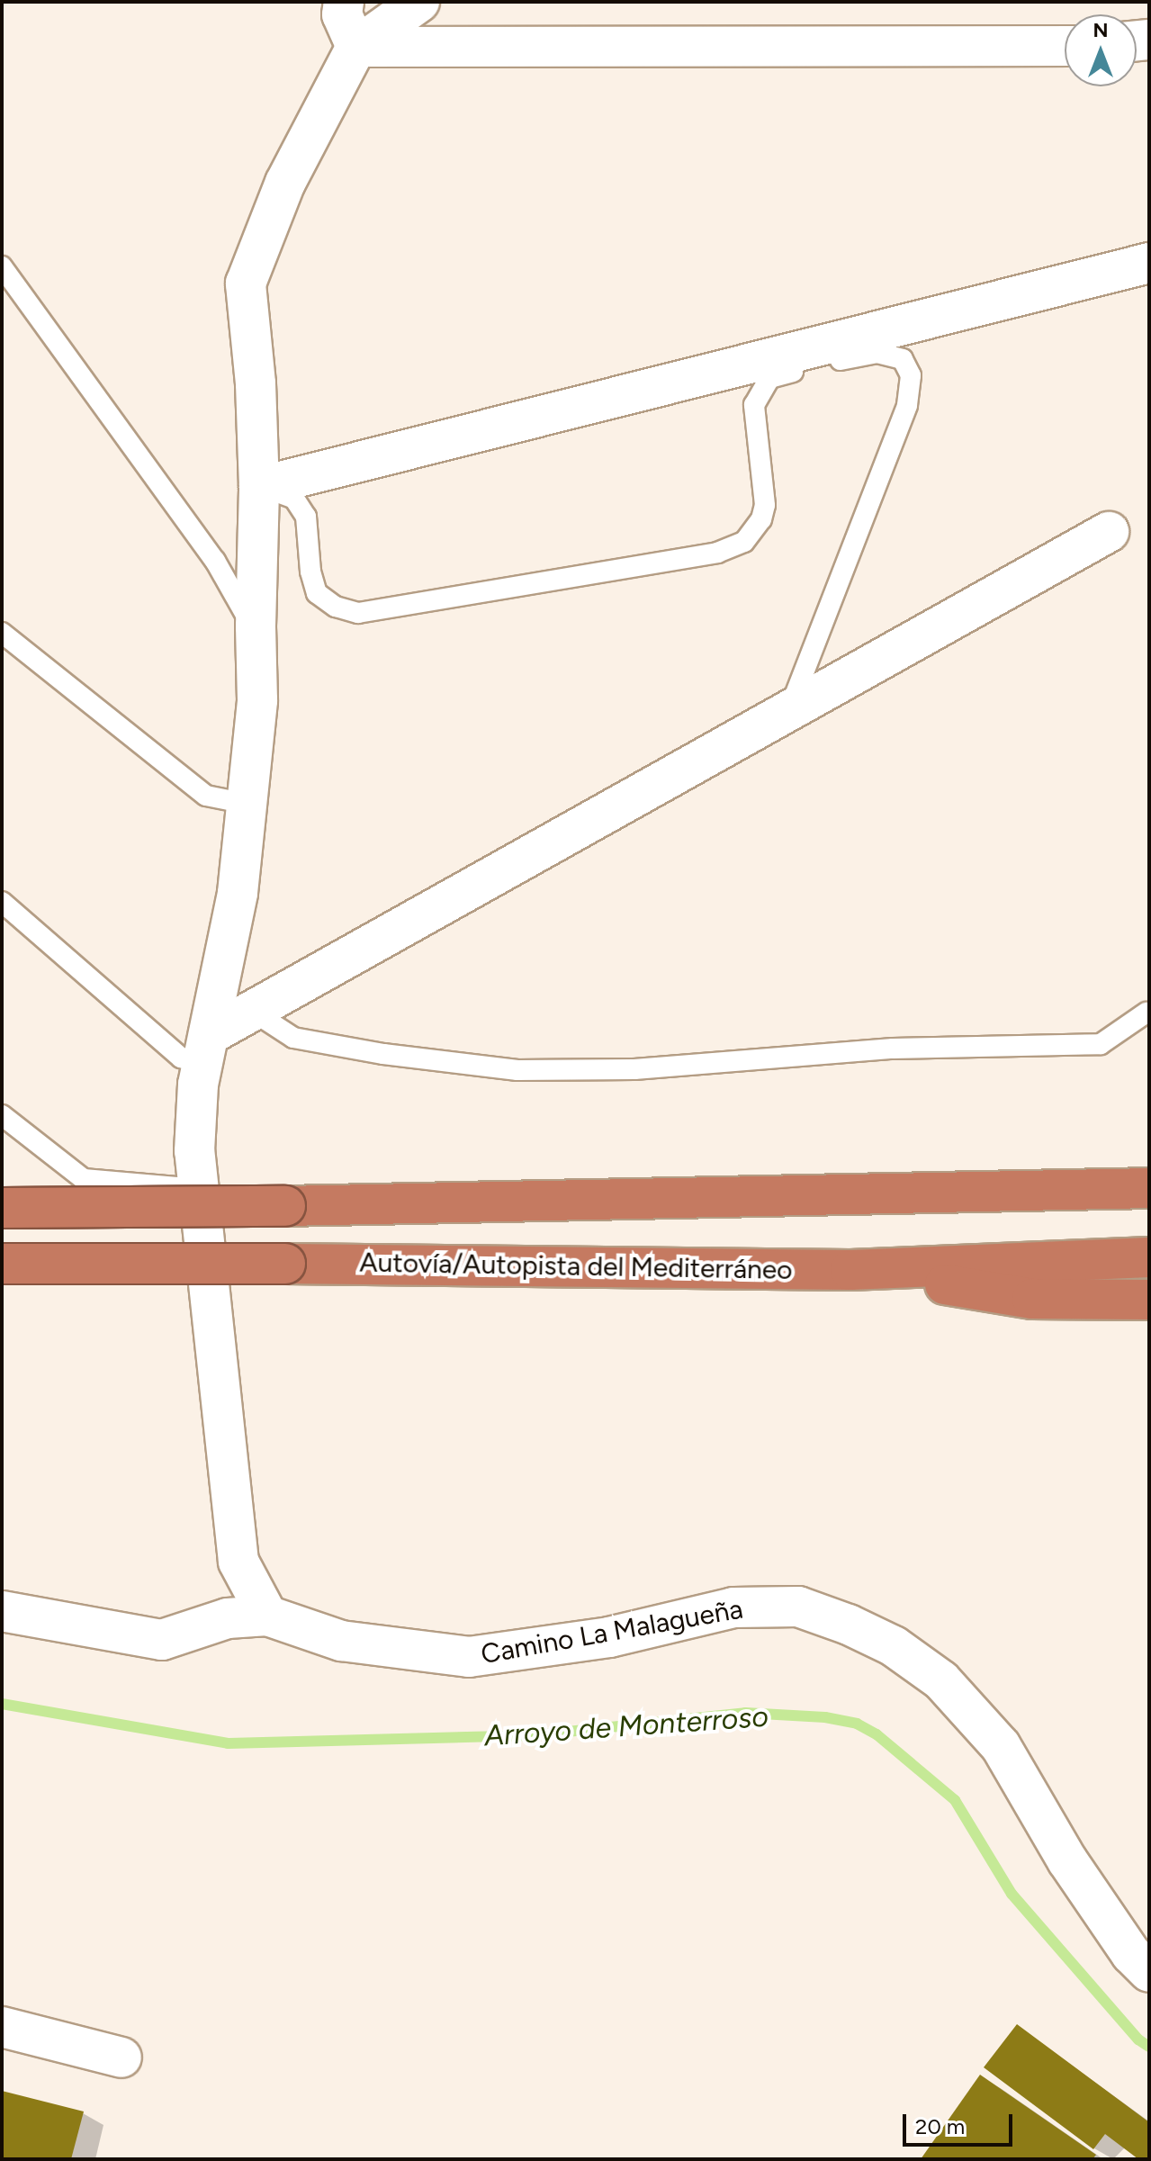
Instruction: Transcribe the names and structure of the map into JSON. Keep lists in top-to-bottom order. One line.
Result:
{"streets":{"highway":["Autovía/Autopista del Mediterráneo"],"street":["Camino La Malagueña"]},"water":["Arroyo de Monterroso"],"scale_bar":"20 m","north":"top"}
